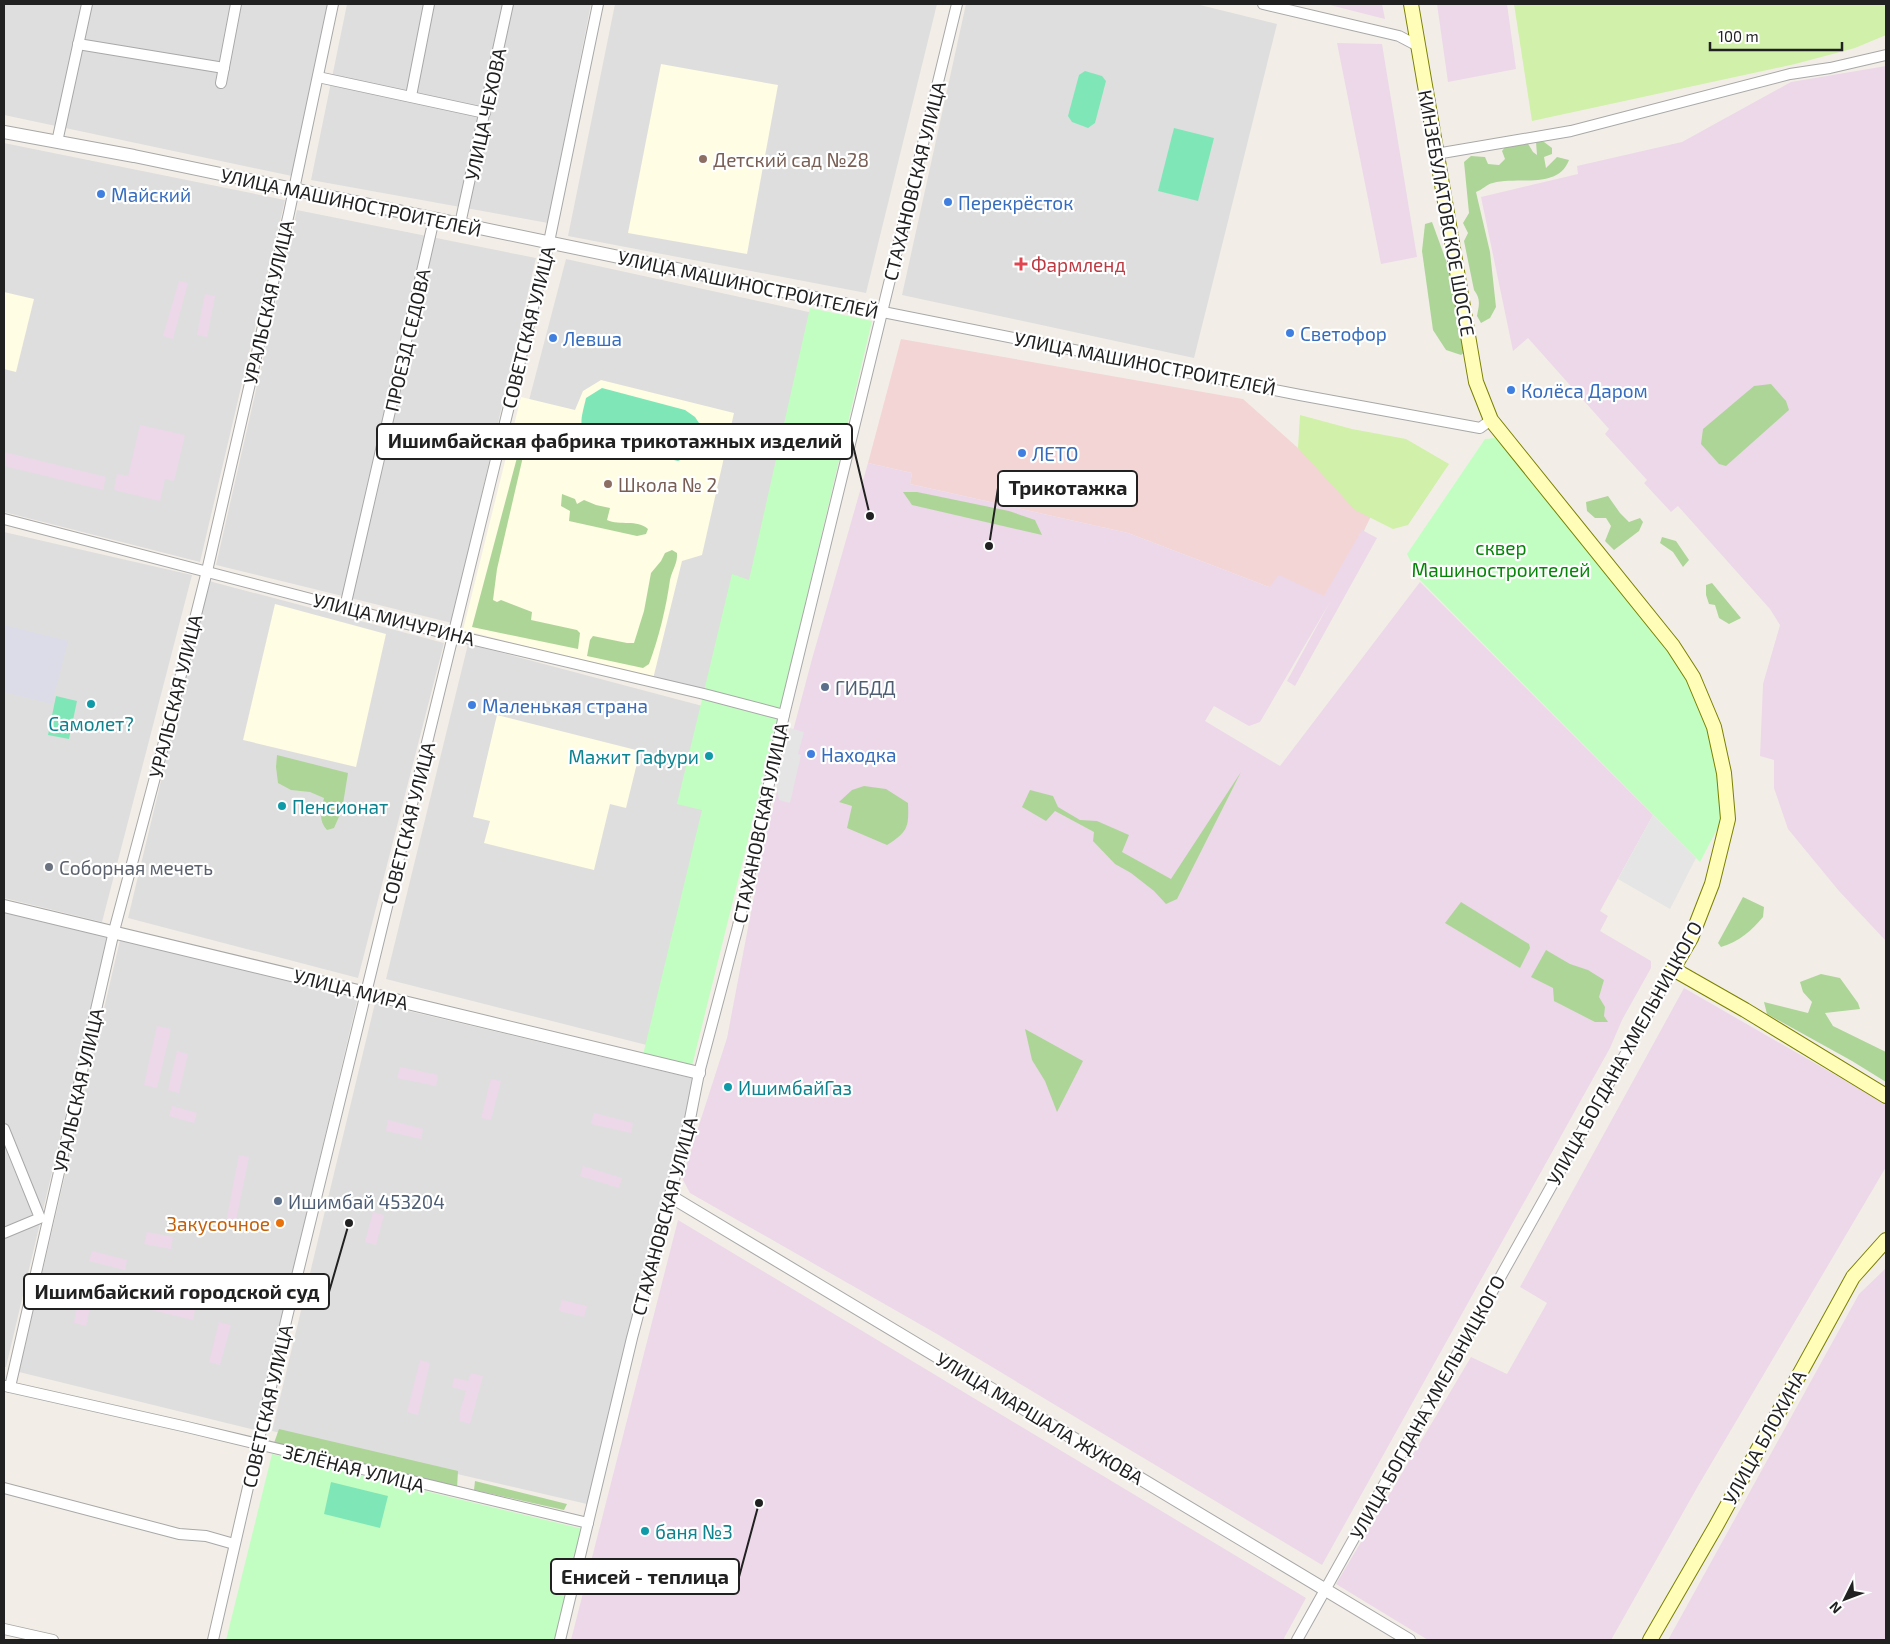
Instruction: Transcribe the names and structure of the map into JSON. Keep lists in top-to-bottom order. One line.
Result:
{"streets":{"main road":["КИНЗЕБУЛАТОВСКОЕ ШОССЕ","УЛИЦА БОГДАНА ХМЕЛЬНИЦКОГО","УЛИЦА БЛОХИНА"],"street":["УЛИЦА ЧЕХОВА","СТАХАНОВСКАЯ УЛИЦА","УЛИЦА МАШИНОСТРОИТЕЛЕЙ","УРАЛЬСКАЯ УЛИЦА","СОВЕТСКАЯ УЛИЦА","ПРОЕЗД СЕДОВА","УЛИЦА МИЧУРИНА","УЛИЦА МИРА","УЛИЦА МАРШАЛА ЖУКОВА","ЗЕЛЁНАЯ УЛИЦА"]},"crossings":[["УЛИЦА ЧЕХОВА","УЛИЦА МАШИНОСТРОИТЕЛЕЙ"],["СТАХАНОВСКАЯ УЛИЦА","УЛИЦА МАШИНОСТРОИТЕЛЕЙ"],["СТАХАНОВСКАЯ УЛИЦА","УЛИЦА МИЧУРИНА"],["СТАХАНОВСКАЯ УЛИЦА","УЛИЦА МИРА"],["СТАХАНОВСКАЯ УЛИЦА","УЛИЦА МАРШАЛА ЖУКОВА"],["СТАХАНОВСКАЯ УЛИЦА","ЗЕЛЁНАЯ УЛИЦА"],["УЛИЦА МАШИНОСТРОИТЕЛЕЙ","КИНЗЕБУЛАТОВСКОЕ ШОССЕ"],["УЛИЦА МАШИНОСТРОИТЕЛЕЙ","УРАЛЬСКАЯ УЛИЦА"],["УЛИЦА МАШИНОСТРОИТЕЛЕЙ","СОВЕТСКАЯ УЛИЦА"],["УЛИЦА МАШИНОСТРОИТЕЛЕЙ","ПРОЕЗД СЕДОВА"],["УЛИЦА МАШИНОСТРОИТЕЛЕЙ","УЛИЦА БОГДАНА ХМЕЛЬНИЦКОГО"],["КИНЗЕБУЛАТОВСКОЕ ШОССЕ","УЛИЦА БОГДАНА ХМЕЛЬНИЦКОГО"],["УРАЛЬСКАЯ УЛИЦА","УЛИЦА МИЧУРИНА"],["УРАЛЬСКАЯ УЛИЦА","УЛИЦА МИРА"],["УРАЛЬСКАЯ УЛИЦА","ЗЕЛЁНАЯ УЛИЦА"],["СОВЕТСКАЯ УЛИЦА","УЛИЦА МИЧУРИНА"],["СОВЕТСКАЯ УЛИЦА","УЛИЦА МИРА"],["СОВЕТСКАЯ УЛИЦА","ЗЕЛЁНАЯ УЛИЦА"],["ПРОЕЗД СЕДОВА","УЛИЦА МИЧУРИНА"],["УЛИЦА БОГДАНА ХМЕЛЬНИЦКОГО","УЛИЦА МАРШАЛА ЖУКОВА"]],"parks":["сквер Машиностроителей"],"places":{"other":["Детский сад №28","Майский","Перекрёсток","Светофор","Левша","Колёса Даром","ЛЕТО","Школа № 2","Ишимбайская фабрика трикотажных изделий","Трикотажка","ГИБДД","Самолет?","Маленькая страна","Находка","Мажит Гафури","Пенсионат","Соборная мечеть","ИшимбайГаз","Ишимбай 453204","Закусочное","Ишимбайский городской суд","Енисей - теплица","баня №3"],"health":["Фармленд"]},"scale_bar":"100 m","north":"bottom left"}
